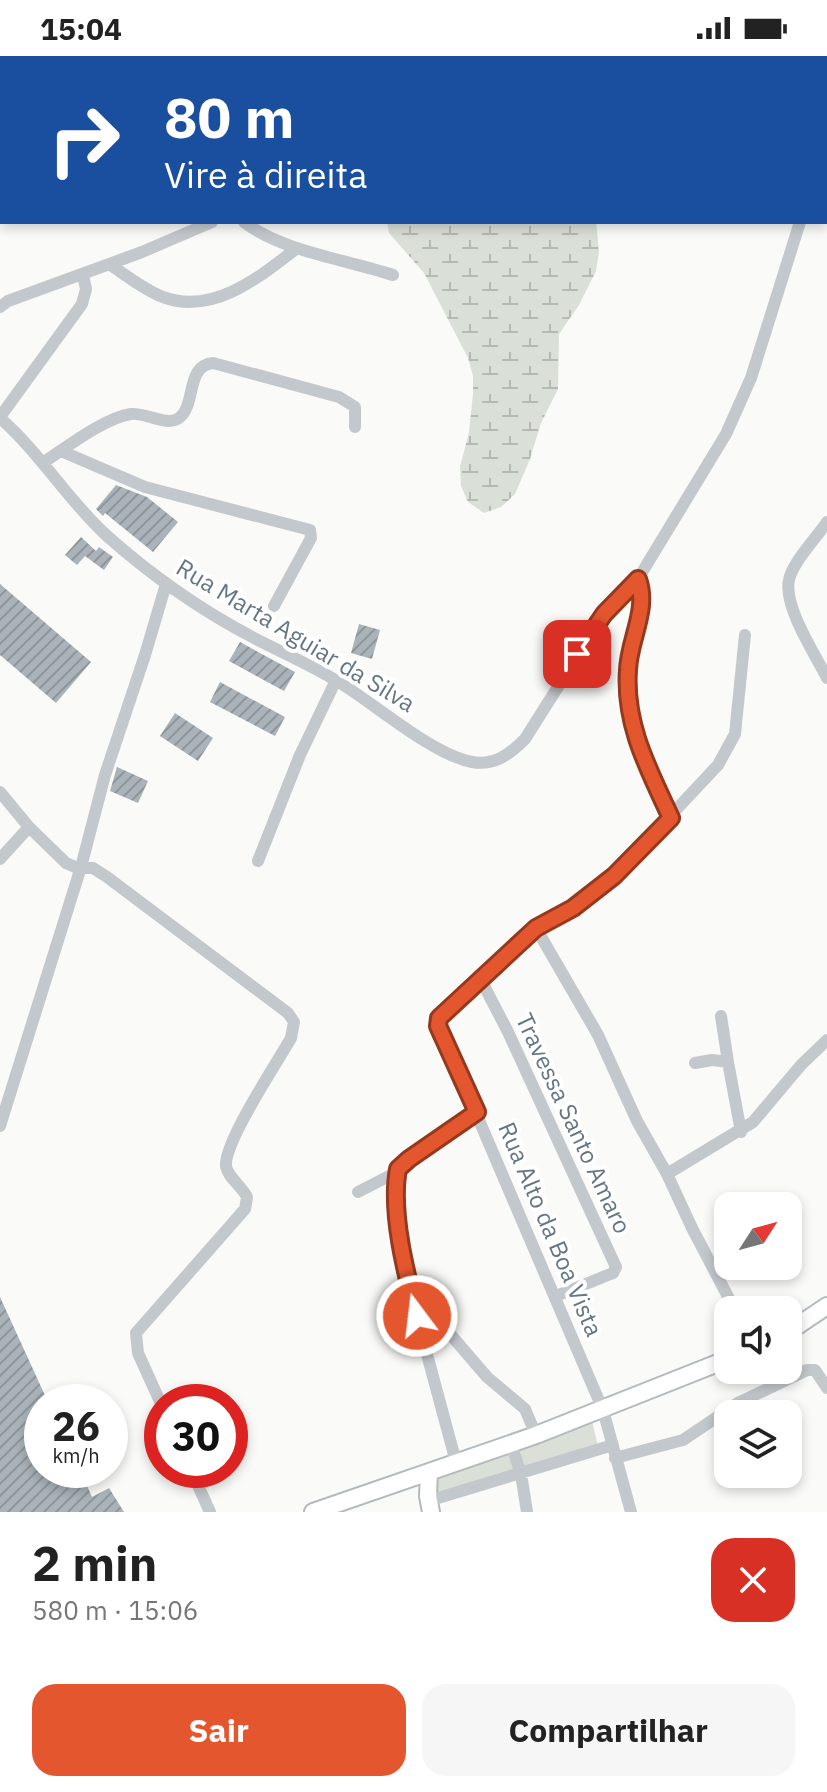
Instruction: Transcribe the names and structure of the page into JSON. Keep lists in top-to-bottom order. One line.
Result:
{"streets":{"street":["Rua Marta Aguiar da Silva","Travessa Santo Amaro","Rua Alto da Boa Vista"]},"crossings":[["Travessa Santo Amaro","Rua Alto da Boa Vista"]],"north":"top right","page":{"status":"15:04","turn":["80 m","Vire à direita"],"speed":"26 km/h","limit":"30","heading":["2 min","580 m · 15:06"],"buttons":["Sair","Compartilhar"]}}
